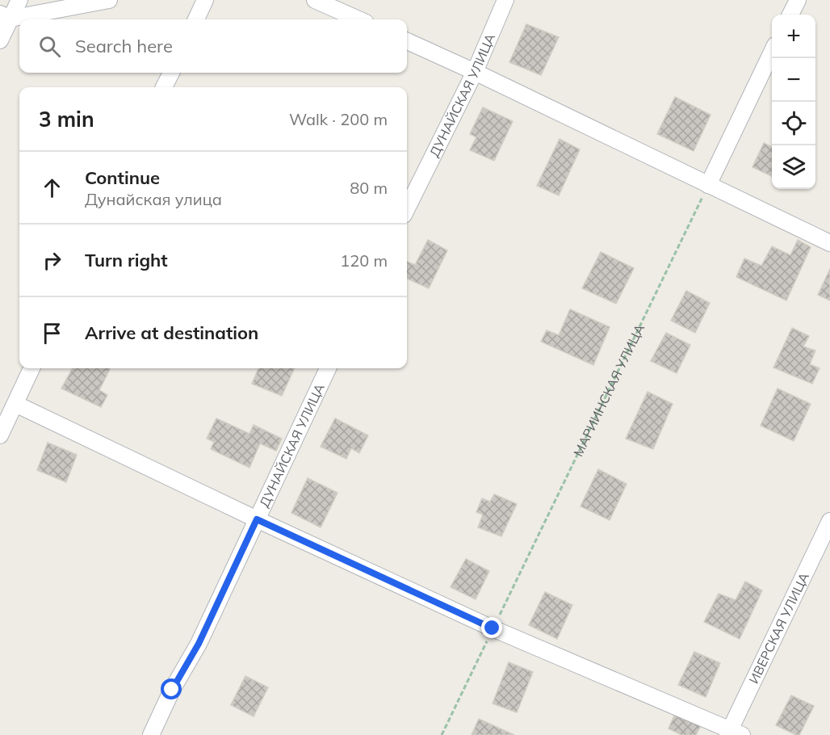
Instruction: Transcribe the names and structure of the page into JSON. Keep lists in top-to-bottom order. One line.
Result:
{"streets":{"street":["ДУНАЙСКАЯ УЛИЦА","ИВЕРСКАЯ УЛИЦА"],"path":["МАРИИНСКАЯ УЛИЦА"]},"page":{"map_buttons":["+","−"],"search":"Search here","heading":["3 min","Walk · 200 m"],"list":[["Continue","Дунайская улица","80 m"],["Turn right","120 m"],"Arrive at destination"]}}
